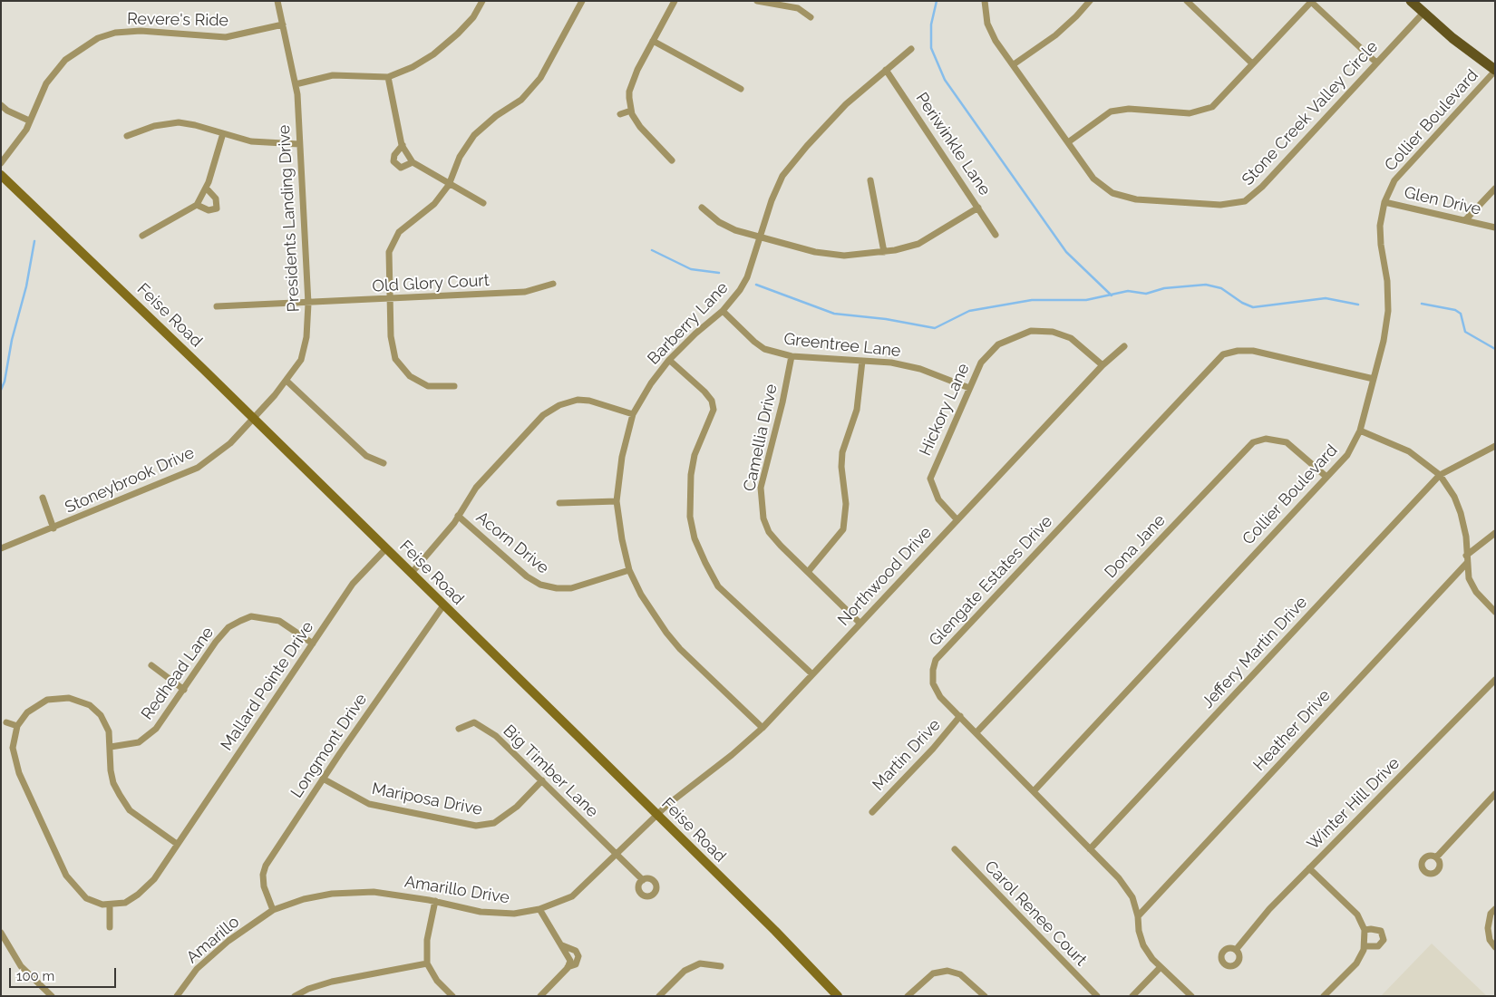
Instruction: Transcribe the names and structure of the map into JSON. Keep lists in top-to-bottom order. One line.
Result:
{"streets":{"main road":["Feise Road"],"street":["Revere's Ride","Stone Creek Valley Circle","Collier Boulevard","Periwinkle Lane","Glen Drive","Presidents Landing Drive","Old Glory Court","Barberry Lane","Greentree Lane","Hickory Lane","Camellia Drive","Stoneybrook Drive","Acorn Drive","Dona Jane","Northwood Drive","Glengate Estates Drive","Jeffery Martin Drive","Redhead Lane","Mallard Pointe Drive","Heather Drive","Longmont Drive","Martin Drive","Big Timber Lane","Mariposa Drive","Winter Hill Drive","Amarillo Drive","Carol Renee Court","Amarillo"]},"crossings":[["Revere's Ride","Presidents Landing Drive"],["Collier Boulevard","Glen Drive"],["Collier Boulevard","Dona Jane"],["Collier Boulevard","Glengate Estates Drive"],["Periwinkle Lane","Barberry Lane"],["Presidents Landing Drive","Old Glory Court"],["Presidents Landing Drive","Feise Road"],["Presidents Landing Drive","Stoneybrook Drive"],["Feise Road","Stoneybrook Drive"],["Feise Road","Northwood Drive"],["Feise Road","Mallard Pointe Drive"],["Feise Road","Longmont Drive"],["Feise Road","Amarillo Drive"],["Barberry Lane","Greentree Lane"],["Barberry Lane","Acorn Drive"],["Barberry Lane","Northwood Drive"],["Greentree Lane","Hickory Lane"],["Greentree Lane","Camellia Drive"],["Hickory Lane","Northwood Drive"],["Camellia Drive","Northwood Drive"],["Dona Jane","Glengate Estates Drive"],["Northwood Drive","Amarillo Drive"],["Glengate Estates Drive","Jeffery Martin Drive"],["Glengate Estates Drive","Heather Drive"],["Glengate Estates Drive","Martin Drive"],["Redhead Lane","Mallard Pointe Drive"],["Longmont Drive","Mariposa Drive"],["Longmont Drive","Amarillo Drive"],["Longmont Drive","Amarillo"],["Big Timber Lane","Mariposa Drive"],["Big Timber Lane","Amarillo Drive"],["Amarillo Drive","Amarillo"]],"scale_bar":"100 m"}
